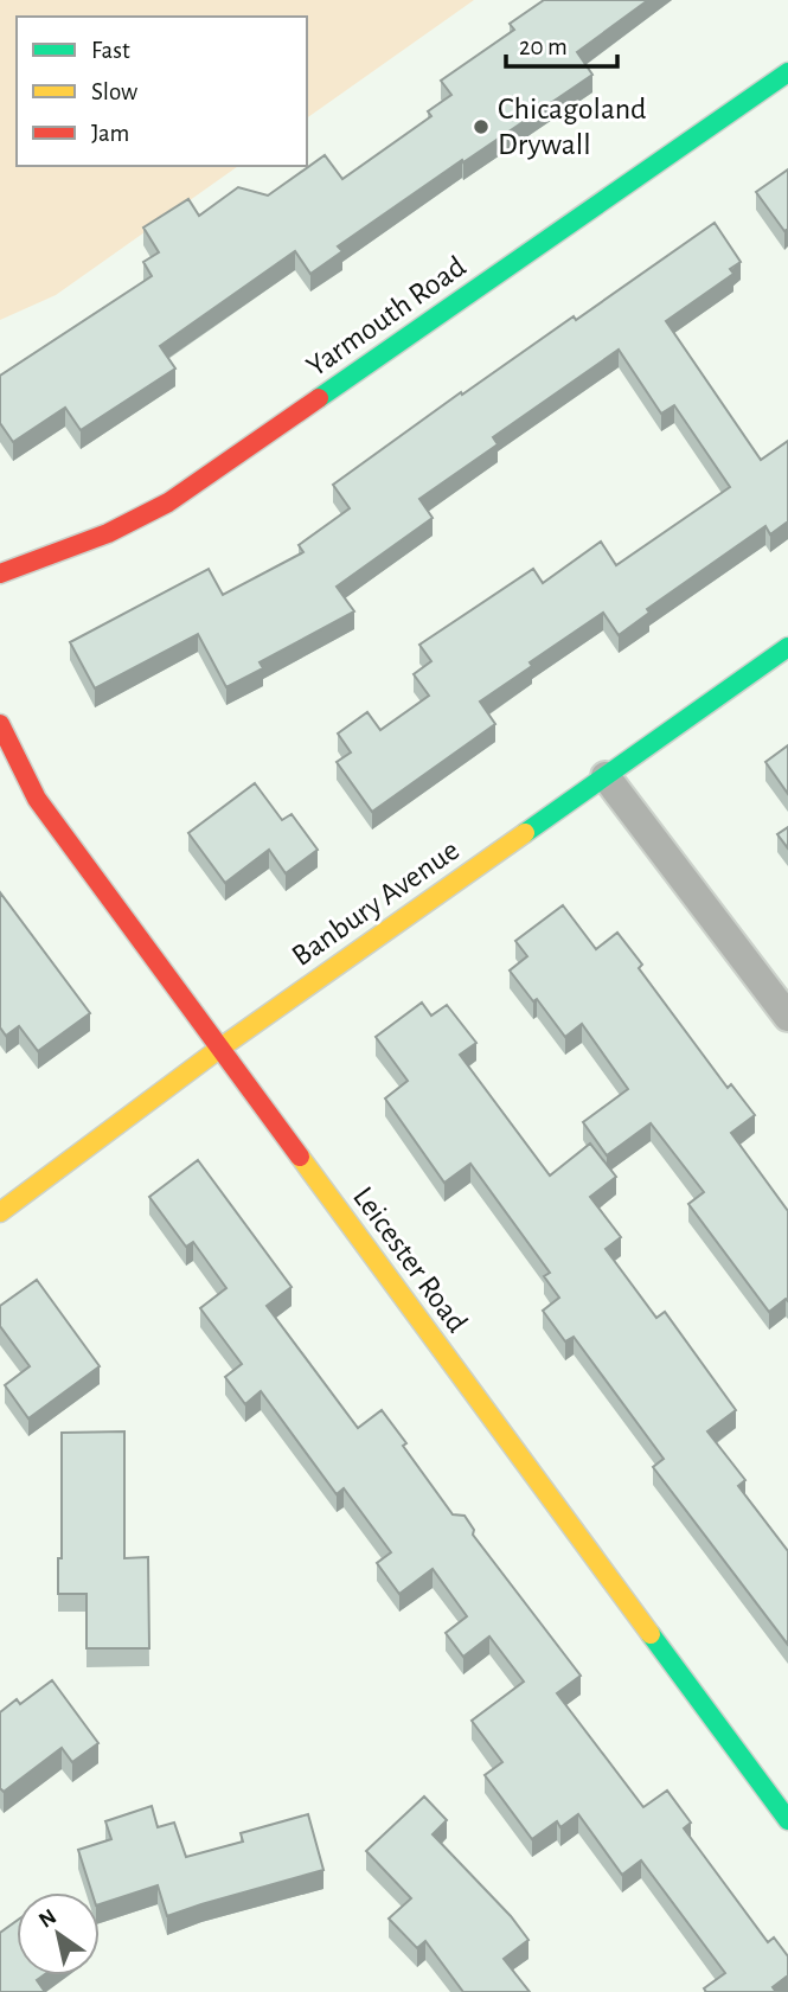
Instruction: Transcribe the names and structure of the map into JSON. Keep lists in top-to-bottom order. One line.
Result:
{"streets":{"street":["Yarmouth Road","Banbury Avenue","Leicester Road"]},"crossings":[["Banbury Avenue","Leicester Road"]],"places":["Chicagoland Drywall"],"legend":["Fast","Slow","Jam"],"scale_bar":"20 m","north":"top left"}
